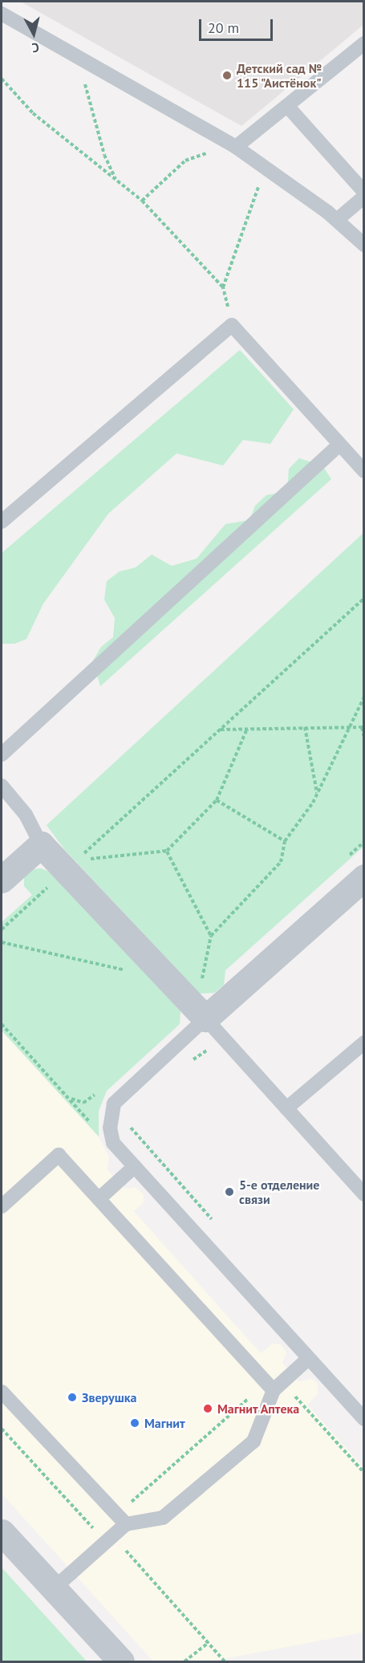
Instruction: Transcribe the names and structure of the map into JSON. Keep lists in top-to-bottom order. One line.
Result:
{"places":["Детский сад № 115 \"Аистёнок\"","5-е отделение связи","Зверушка","Магнит Аптека","Магнит"],"scale_bar":"20 m","north":"bottom"}
